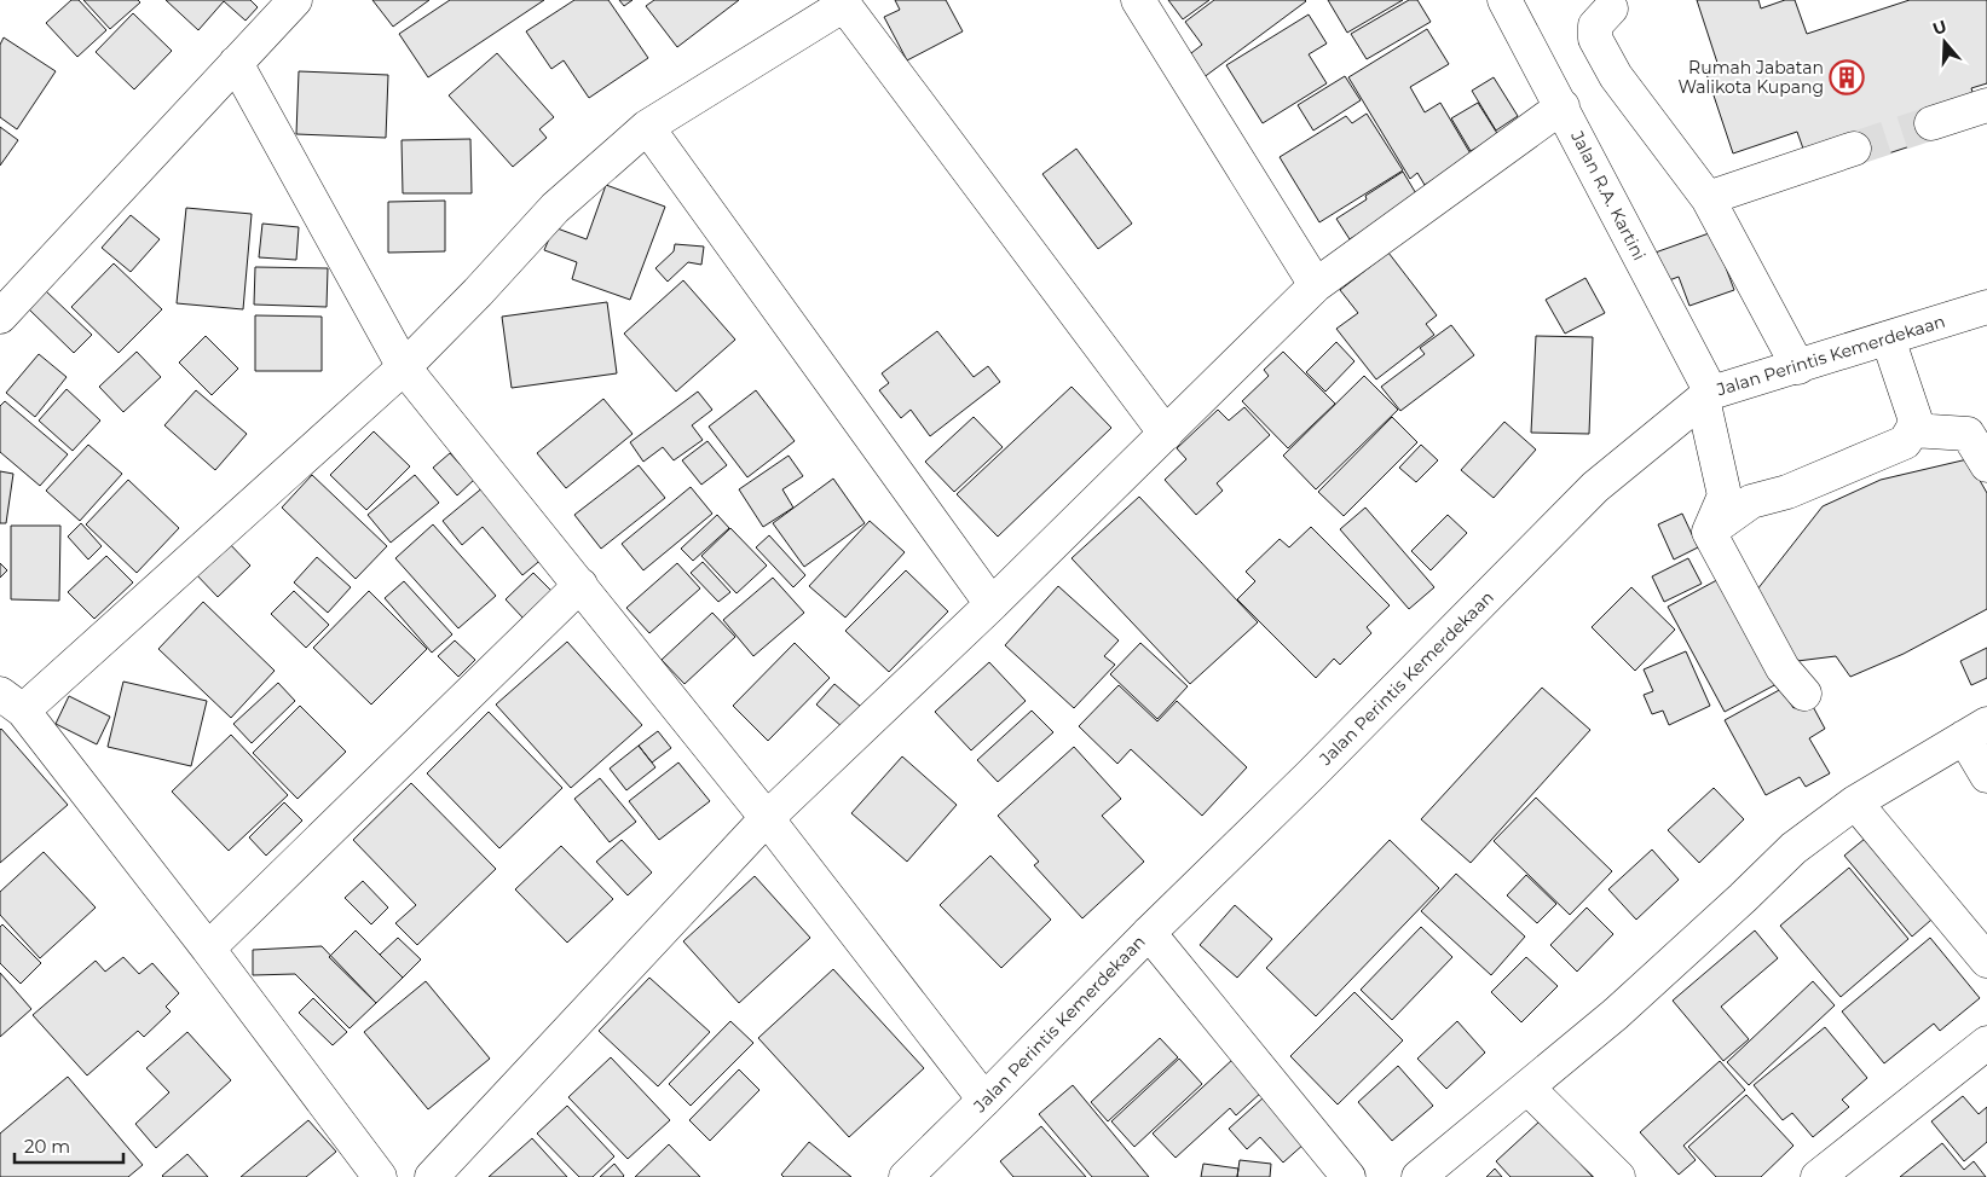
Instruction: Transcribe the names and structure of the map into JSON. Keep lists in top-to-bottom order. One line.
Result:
{"streets":{"street":["Jalan R.A. Kartini","Jalan Perintis Kemerdekaan"]},"crossings":[["Jalan R.A. Kartini","Jalan Perintis Kemerdekaan"]],"places":{"building":["Rumah Jabatan Walikota Kupang"]},"scale_bar":"20 m","north":"top"}
